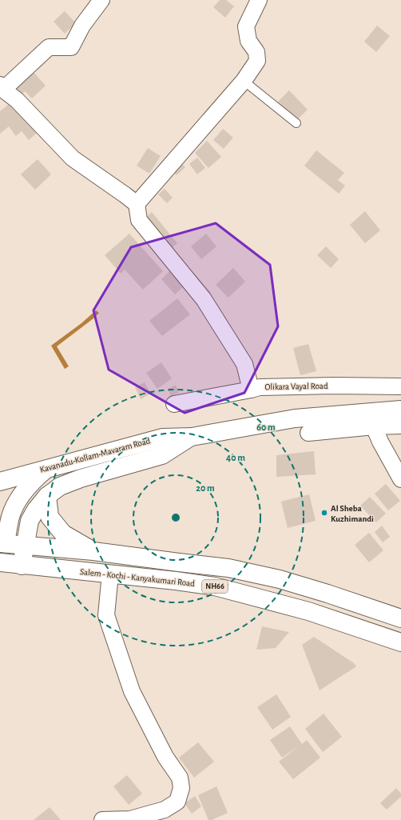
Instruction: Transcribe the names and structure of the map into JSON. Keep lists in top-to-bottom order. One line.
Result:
{"streets":{"main road":["Kavanadu-Kollam-Mavaram Road","Salem - Kochi - Kanyakumari Road","NH66"],"street":["Olikara Vayal Road"]},"crossings":[["Kavanadu-Kollam-Mavaram Road","Salem - Kochi - Kanyakumari Road"],["Kavanadu-Kollam-Mavaram Road","NH66"]],"places":["Al Sheba Kuzhimandi"],"rings":["60 m","40 m","20 m"]}
